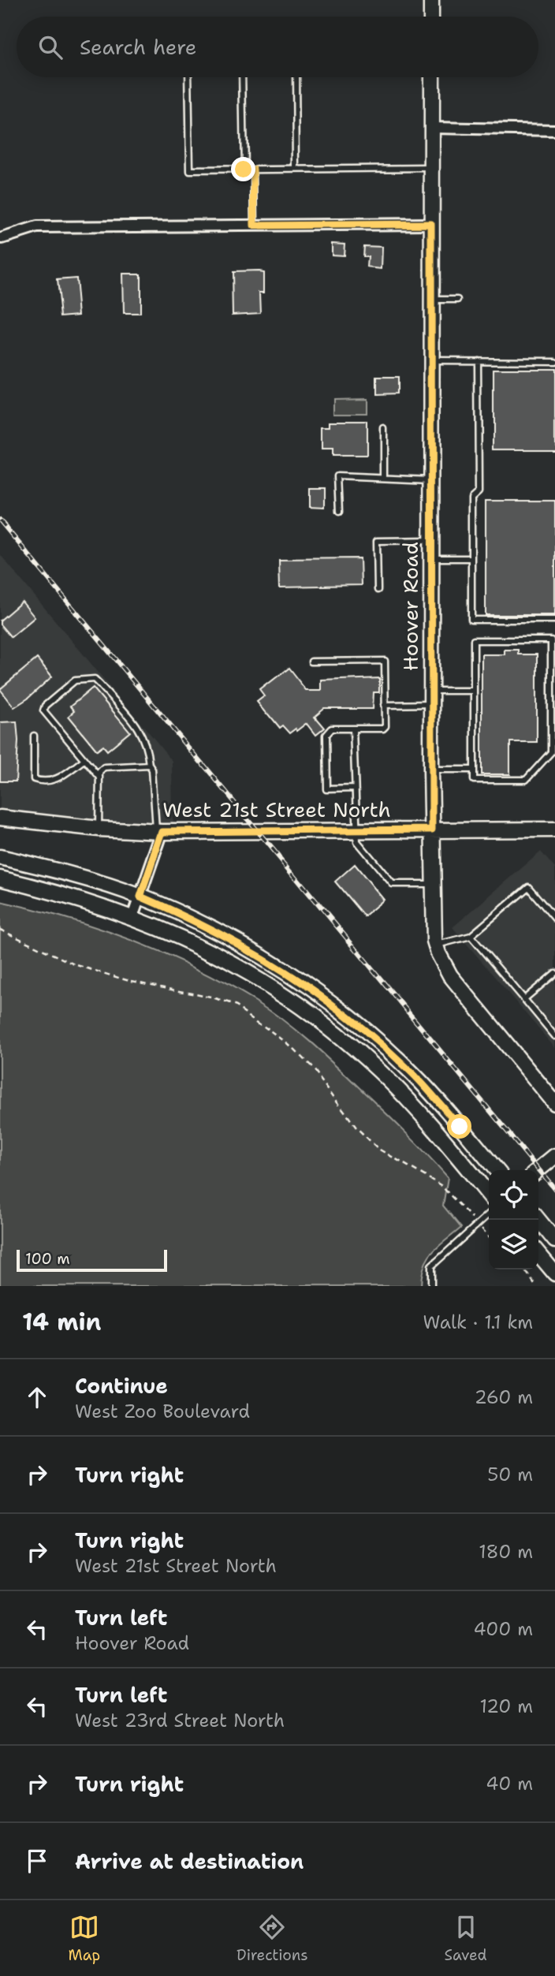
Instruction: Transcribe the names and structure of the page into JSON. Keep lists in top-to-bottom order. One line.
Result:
{"streets":{"street":["Hoover Road","West 21st Street North"]},"crossings":[["Hoover Road","West 21st Street North"]],"scale_bar":"100 m","page":{"search":"Search here","scale":"100 m","heading":["14 min","Walk · 1.1 km"],"list":[["Continue","West Zoo Boulevard","260 m"],["Turn right","50 m"],["Turn right","West 21st Street North","180 m"],["Turn left","Hoover Road","400 m"],["Turn left","West 23rd Street North","120 m"],["Turn right","40 m"],"Arrive at destination"],"nav":["Map","Directions","Saved"]}}
